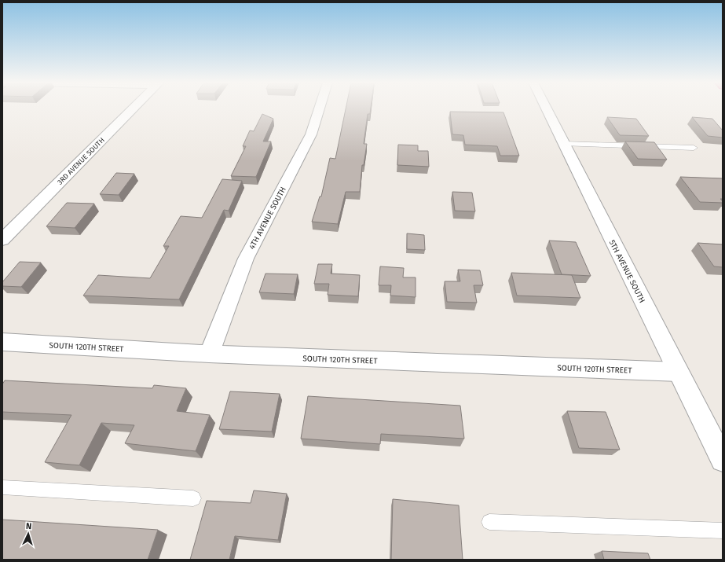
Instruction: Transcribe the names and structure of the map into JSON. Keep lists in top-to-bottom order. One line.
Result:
{"streets":{"street":["3RD AVENUE SOUTH","4TH AVENUE SOUTH","5TH AVENUE SOUTH","SOUTH 120TH STREET"]},"crossings":[["4TH AVENUE SOUTH","SOUTH 120TH STREET"],["5TH AVENUE SOUTH","SOUTH 120TH STREET"]],"north":"top"}
